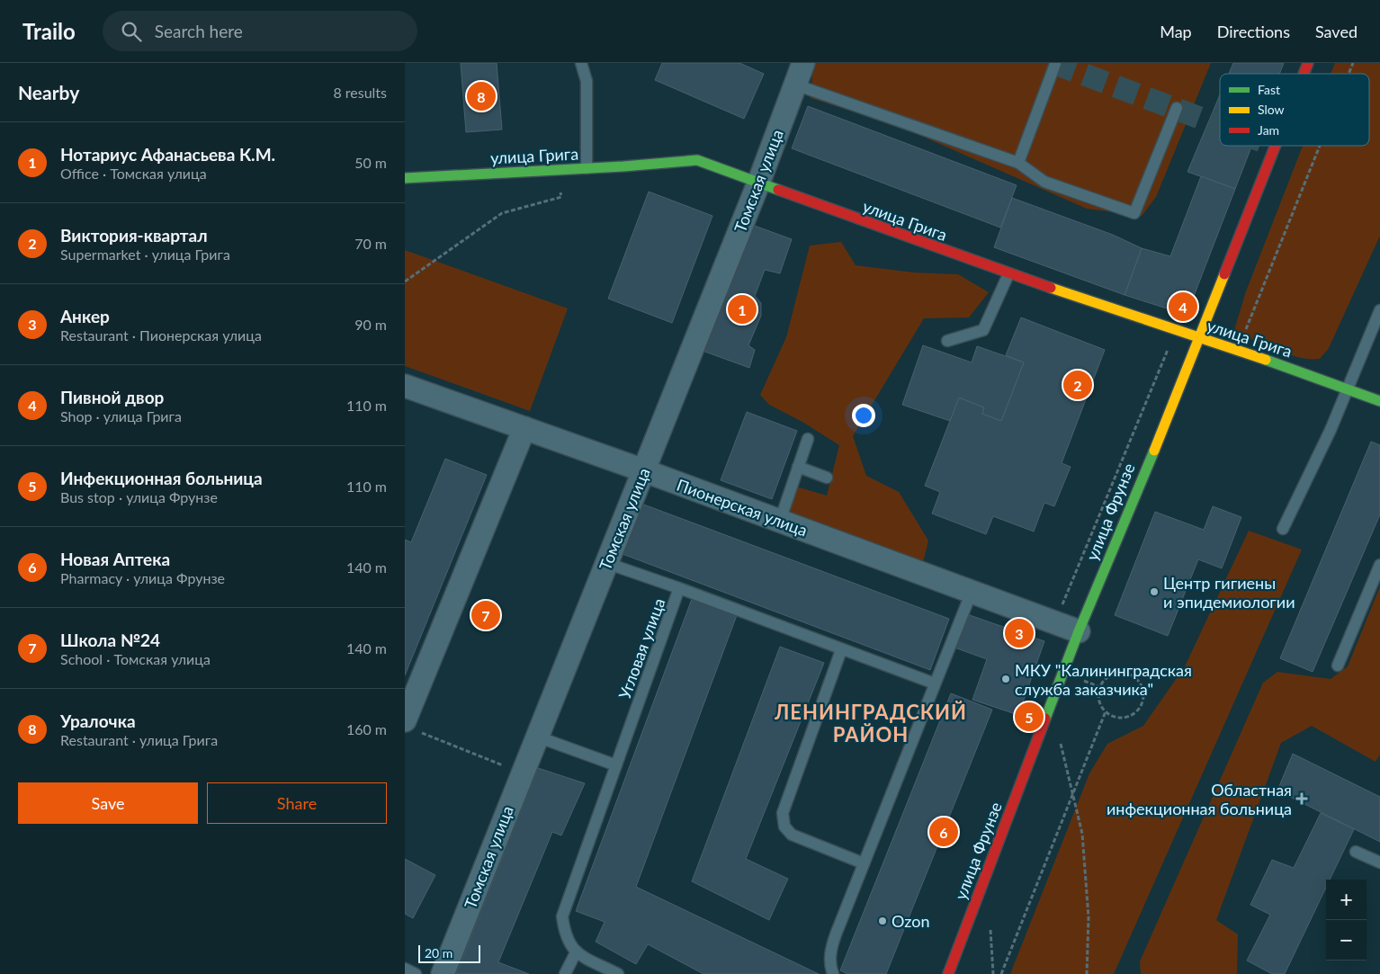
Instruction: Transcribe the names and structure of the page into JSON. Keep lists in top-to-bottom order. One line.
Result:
{"streets":{"street":["улица Грига","Томская улица","Пионерская улица","улица Фрунзе"],"lane":["Угловая улица"]},"crossings":[["улица Грига","Томская улица"],["улица Грига","улица Фрунзе"],["Томская улица","Пионерская улица"],["Томская улица","Угловая улица"],["Пионерская улица","улица Фрунзе"]],"districts":["ЛЕНИНГРАДСКИЙ РАЙОН"],"places":{"other":["Центр гигиены и эпидемиологии","МКУ \"Калининградская служба заказчика\"","Ozon"],"health":["Областная инфекционная больница"]},"legend":["Fast","Slow","Jam"],"scale_bar":"20 m","page":{"header":"Trailo","search":"Search here","nav":["Map","Directions","Saved"],"heading":["Nearby","8 results"],"pins":["8","4","1","2","7","3","5","6"],"list":[{"mark":"1","name":"Нотариус Афанасьева К.М.","note":"Office · Томская улица","value":"50 m"},{"mark":"2","name":"Виктория-квартал","note":"Supermarket · улица Грига","value":"70 m"},{"mark":"3","name":"Анкер","note":"Restaurant · Пионерская улица","value":"90 m"},{"mark":"4","name":"Пивной двор","note":"Shop · улица Грига","value":"110 m"},{"mark":"5","name":"Инфекционная больница","note":"Bus stop · улица Фрунзе","value":"110 m"},{"mark":"6","name":"Новая Аптека","note":"Pharmacy · улица Фрунзе","value":"140 m"},{"mark":"7","name":"Школа №24","note":"School · Томская улица","value":"140 m"},{"mark":"8","name":"Уралочка","note":"Restaurant · улица Грига","value":"160 m"}],"buttons":["Save","Share"],"map_buttons":["+","−"],"scale":"20 m"}}
